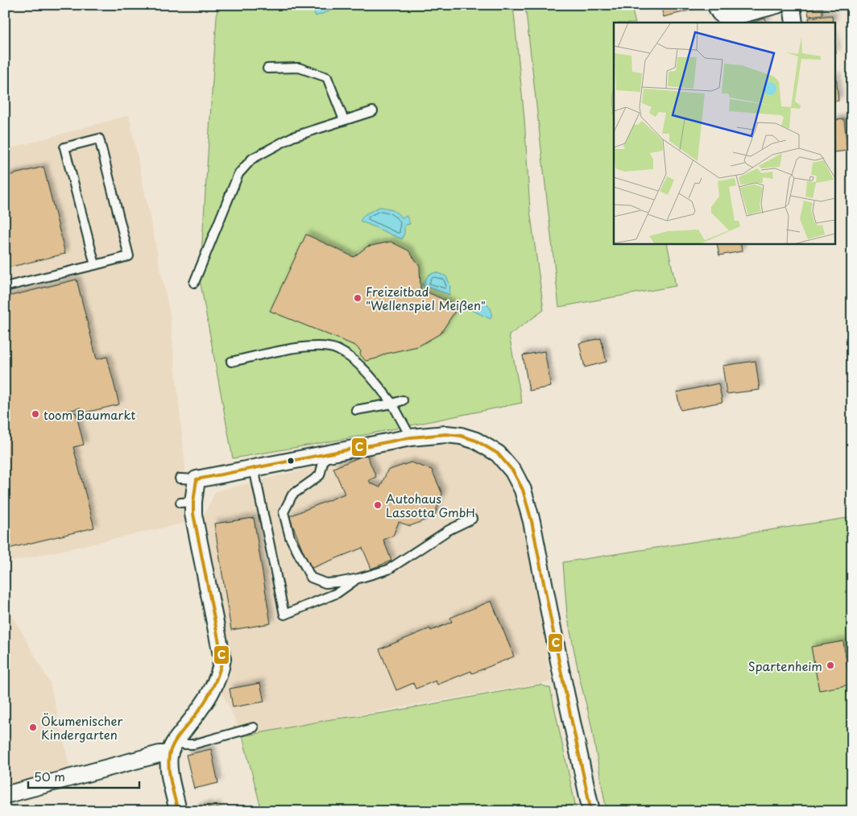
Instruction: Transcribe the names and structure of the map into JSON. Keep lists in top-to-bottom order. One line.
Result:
{"places":["Freizeitbad \"Wellenspiel Meißen\"","toom Baumarkt","Autohaus Lassotta GmbH","Spartenheim","Ökumenischer Kindergarten"],"lines":["transit line C"],"scale_bar":"50 m"}
